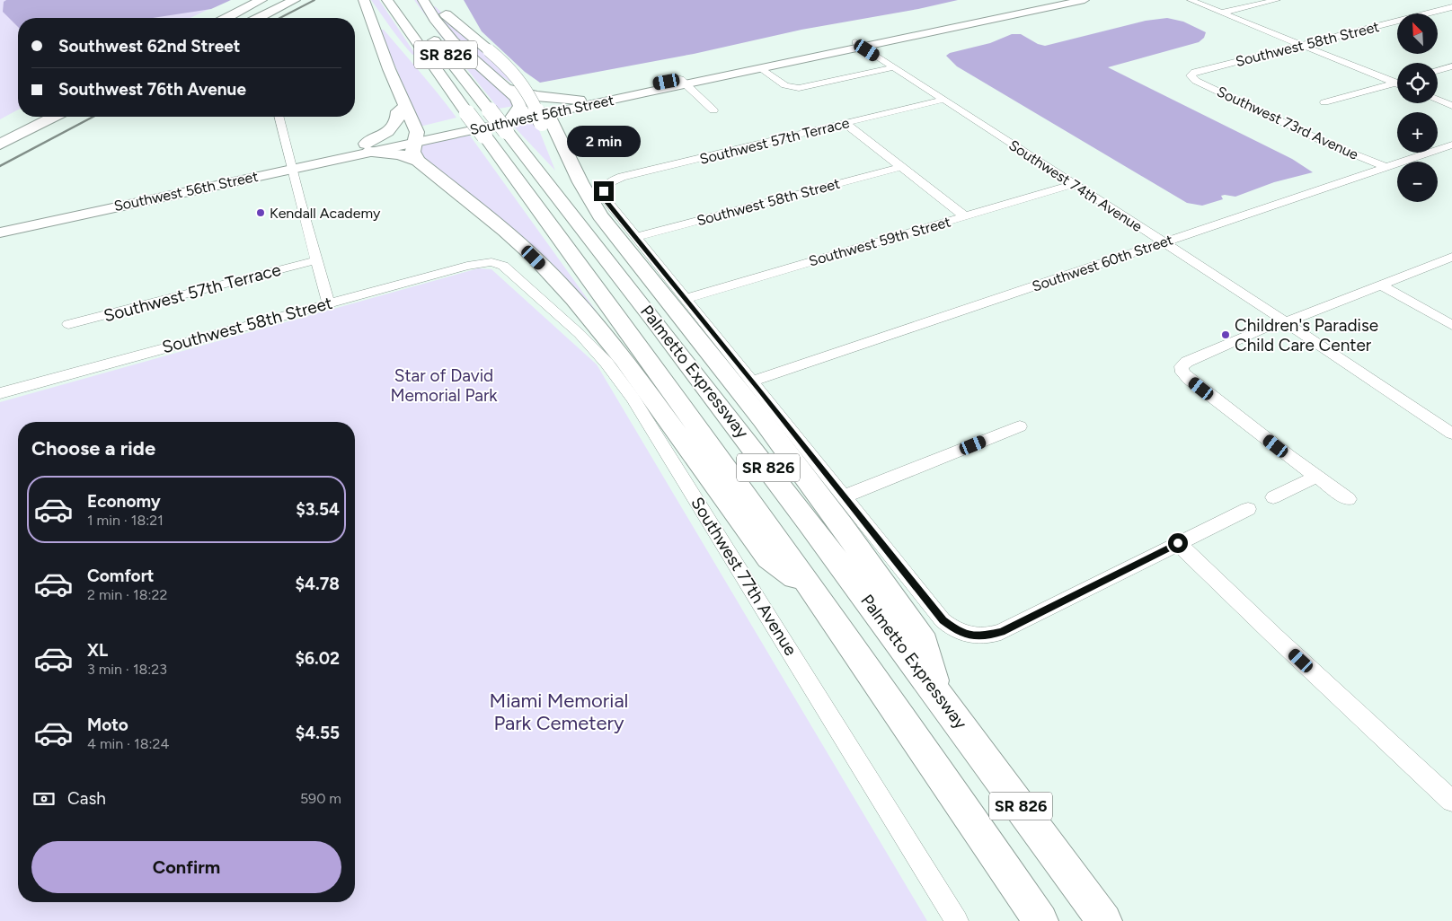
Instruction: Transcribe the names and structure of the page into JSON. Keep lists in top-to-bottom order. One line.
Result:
{"streets":{"highway":["SR 826","Palmetto Expressway"],"main road":["Southwest 56th Street"],"street":["Southwest 58th Street","Southwest 73rd Avenue","Southwest 57th Terrace","Southwest 74th Avenue","Southwest 59th Street","Southwest 60th Street","Southwest 77th Avenue"]},"crossings":[["Southwest 58th Street","Southwest 73rd Avenue"],["Southwest 58th Street","Southwest 57th Terrace"],["Southwest 58th Street","Southwest 77th Avenue"],["Southwest 56th Street","Southwest 74th Avenue"],["Southwest 56th Street","Palmetto Expressway"],["Southwest 73rd Avenue","Southwest 60th Street"],["Southwest 57th Terrace","Southwest 74th Avenue"],["Southwest 74th Avenue","Southwest 59th Street"],["Southwest 74th Avenue","Southwest 60th Street"]],"parks":["Star of David Memorial Park","Miami Memorial Park Cemetery"],"places":["Kendall Academy","Children's Paradise Child Care Center"],"north":"top left","page":{"map_buttons":["+","−"],"banner":["Southwest 62nd Street","Southwest 76th Avenue"],"bubble":"2 min","heading":"Choose a ride","list":[{"name":"Economy","note":"1 min · 18:21","value":"$3.54"},{"name":"Comfort","note":"2 min · 18:22","value":"$4.78"},{"name":"XL","note":"3 min · 18:23","value":"$6.02"},{"name":"Moto","note":"4 min · 18:24","value":"$4.55"}],"pay":["Cash","590 m"],"buttons":"Confirm"}}
